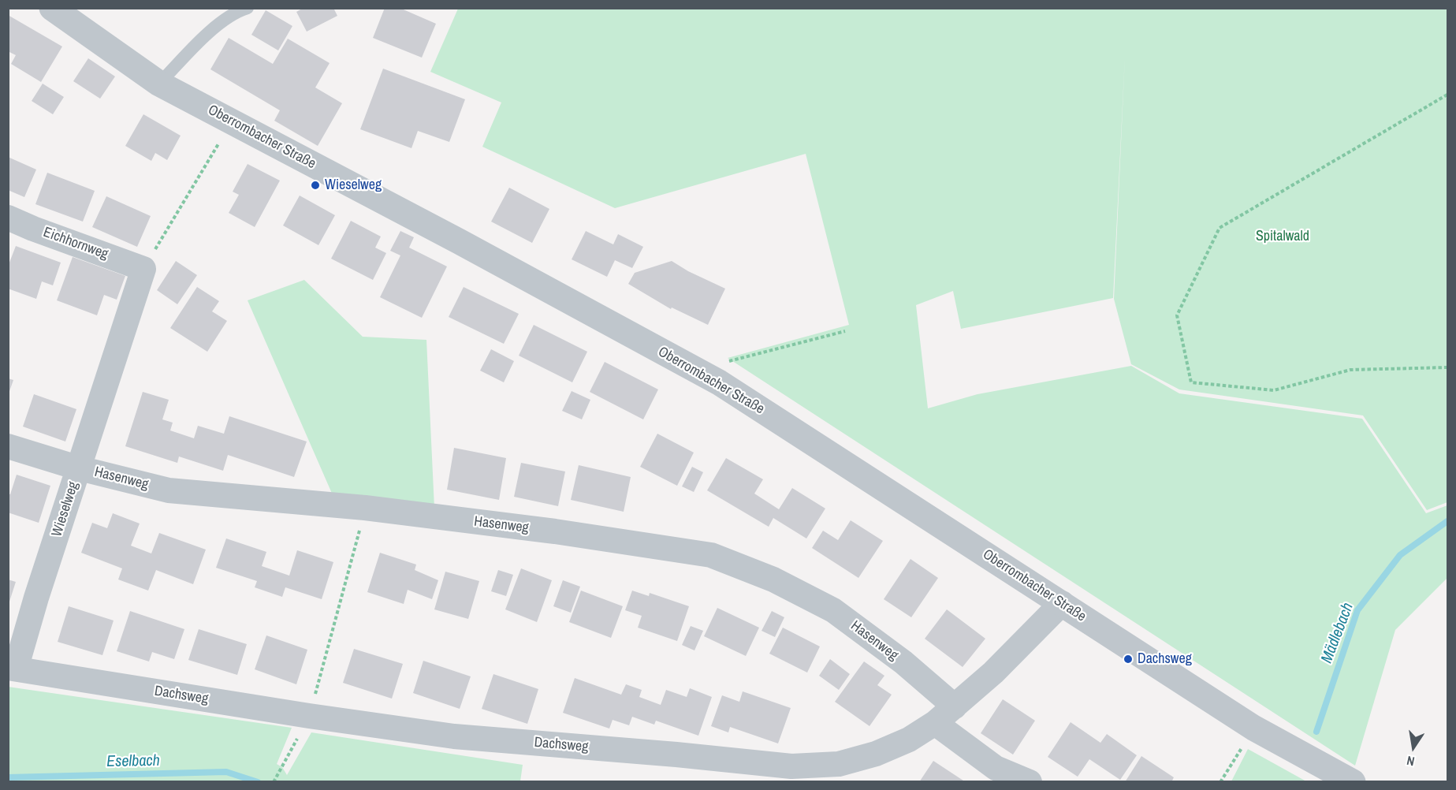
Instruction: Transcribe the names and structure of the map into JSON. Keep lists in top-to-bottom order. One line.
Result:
{"streets":{"street":["Oberrombacher Straße","Eichhornweg","Hasenweg","Wieselweg","Dachsweg"]},"crossings":[["Oberrombacher Straße","Dachsweg"],["Eichhornweg","Wieselweg"],["Hasenweg","Wieselweg"],["Hasenweg","Dachsweg"],["Wieselweg","Dachsweg"]],"water":["Mädlebach","Eselbach"],"parks":["Spitalwald"],"places":["Wieselweg","Dachsweg"],"north":"bottom"}
